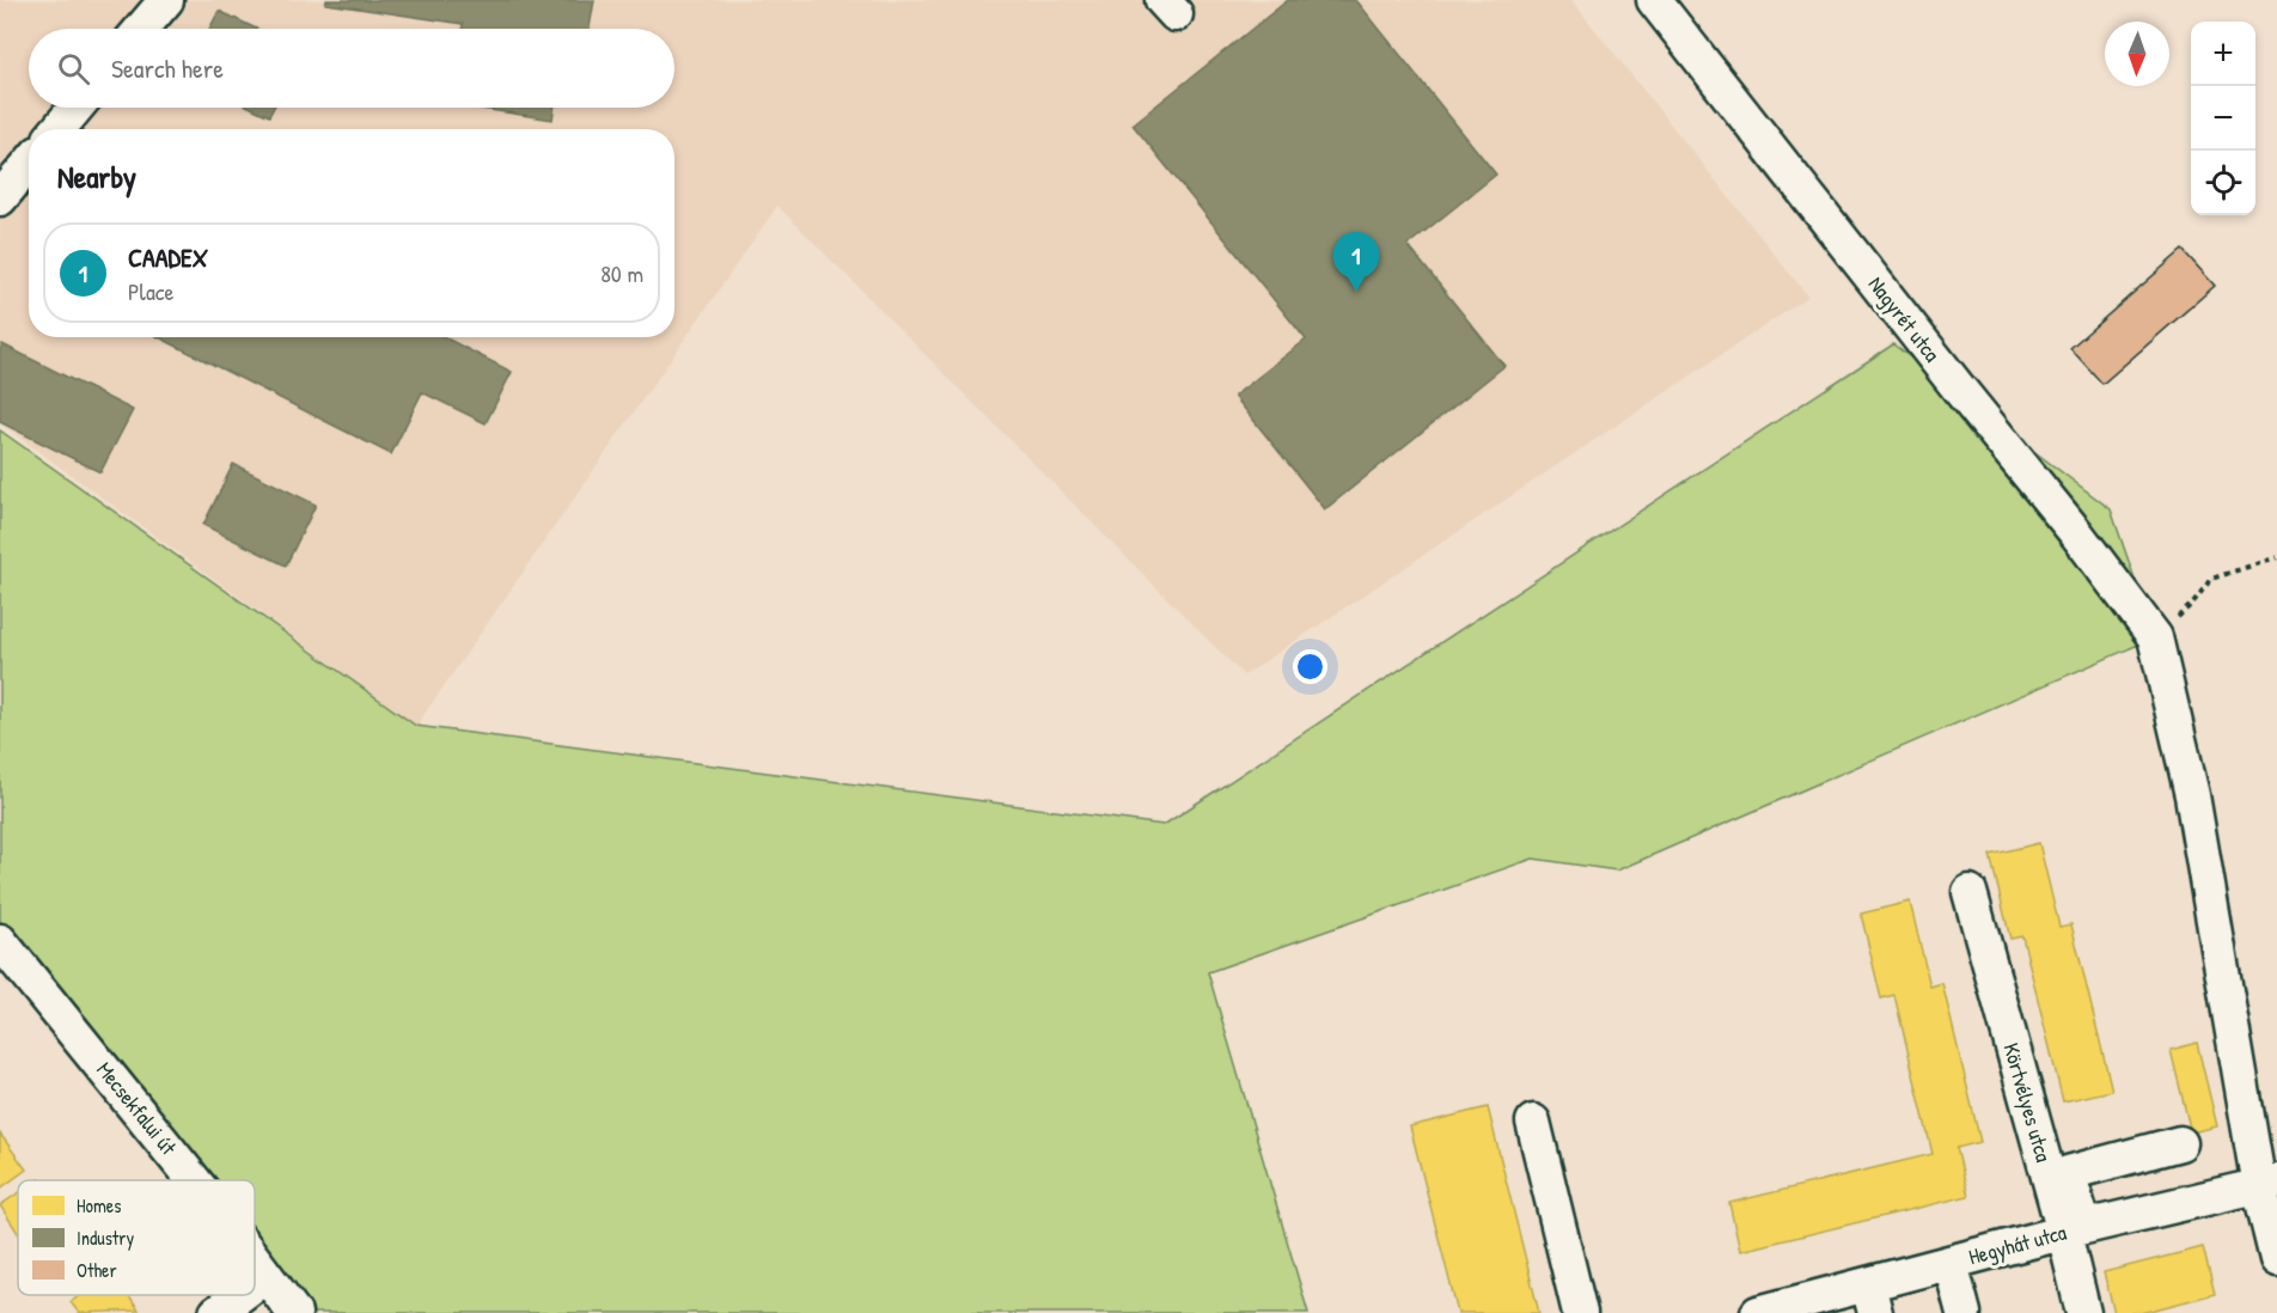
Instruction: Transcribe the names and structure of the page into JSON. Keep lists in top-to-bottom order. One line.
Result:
{"streets":{"street":["Nagyrét utca","Körtvélyes utca","Mecsekfalui út","Hegyhát utca"]},"crossings":[["Körtvélyes utca","Hegyhát utca"]],"legend":["Homes","Industry","Other"],"north":"bottom","page":{"map_buttons":["+","−"],"search":"Search here","heading":"Nearby","list":[{"mark":"1","name":"CAADEX","note":"Place","value":"80 m"}],"pins":"1"}}
